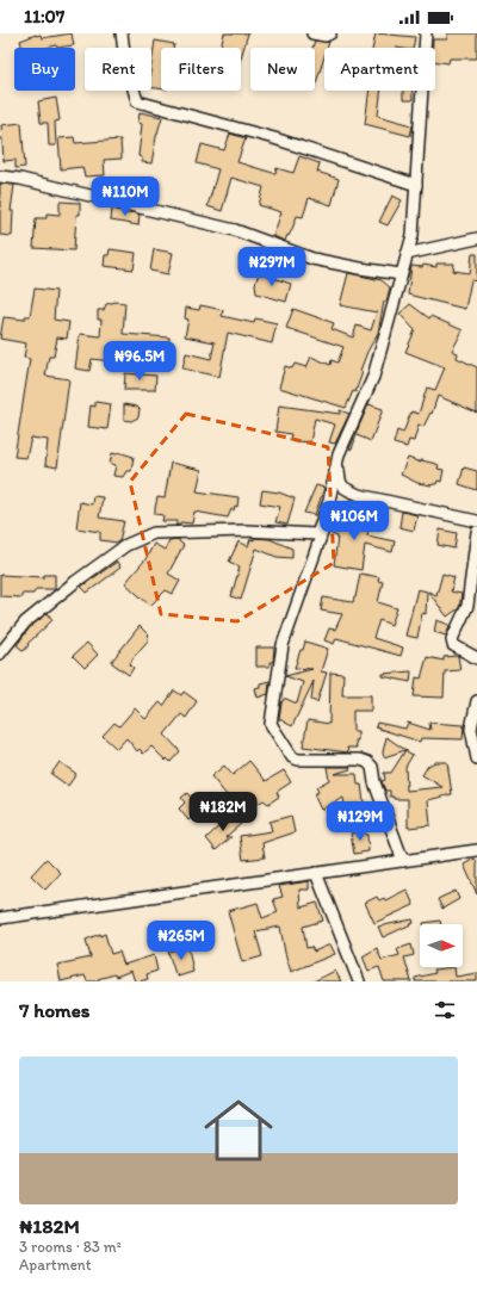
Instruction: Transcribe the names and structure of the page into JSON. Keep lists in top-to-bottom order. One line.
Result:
{"north":"right","page":{"status":"11:07","chip":["Buy","Rent","Filters","New","Apartment"],"price":["₦110M","₦297M","₦96.5M","₦106M","₦182M","₦129M","₦265M"],"heading":"7 homes","list":[{"name":"₦182M","note":"3 rooms · 83 m² · Apartment"}]}}
